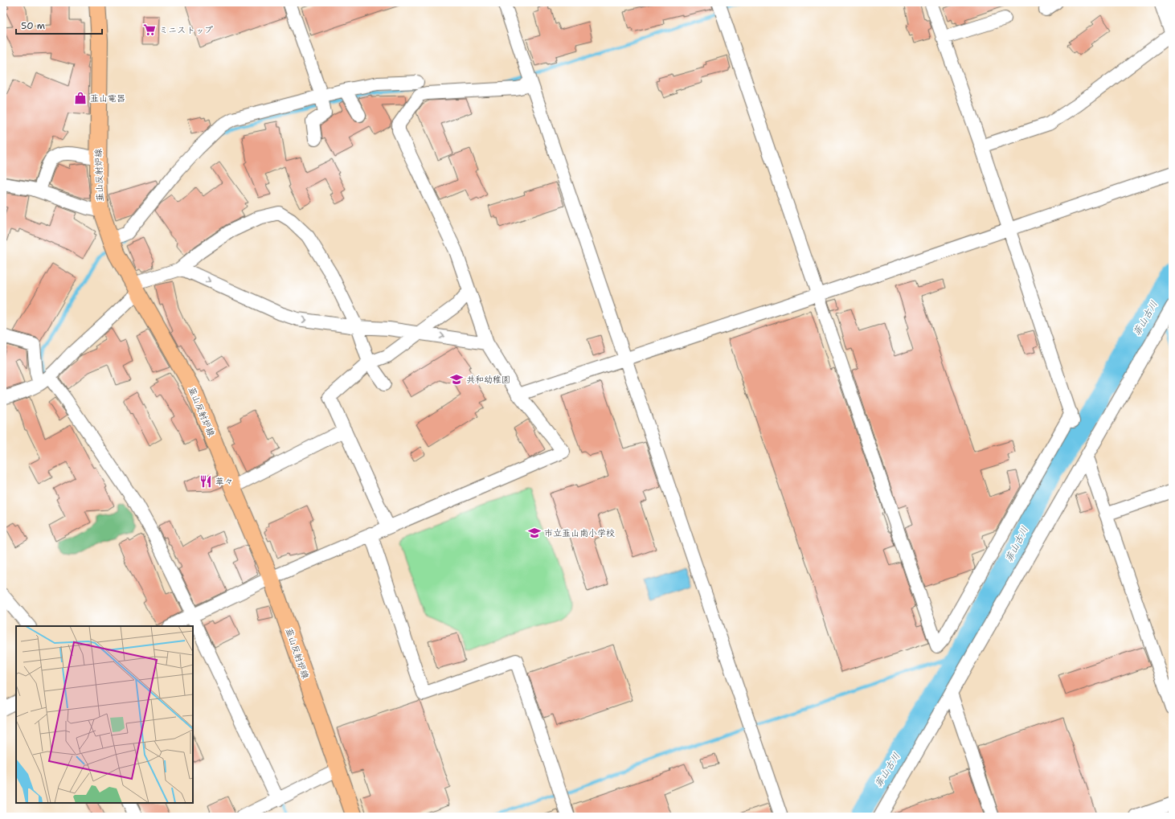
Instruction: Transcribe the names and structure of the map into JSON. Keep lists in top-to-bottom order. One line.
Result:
{"streets":{"main road":["韮山反射炉線"]},"water":["菲山古川"],"places":{"supermarket":["ミニストップ"],"shop":["韮山電器"],"school or university":["共和幼稚園","市立韮山南小学校"],"restaurant":["華々"]},"scale_bar":"50 m"}
